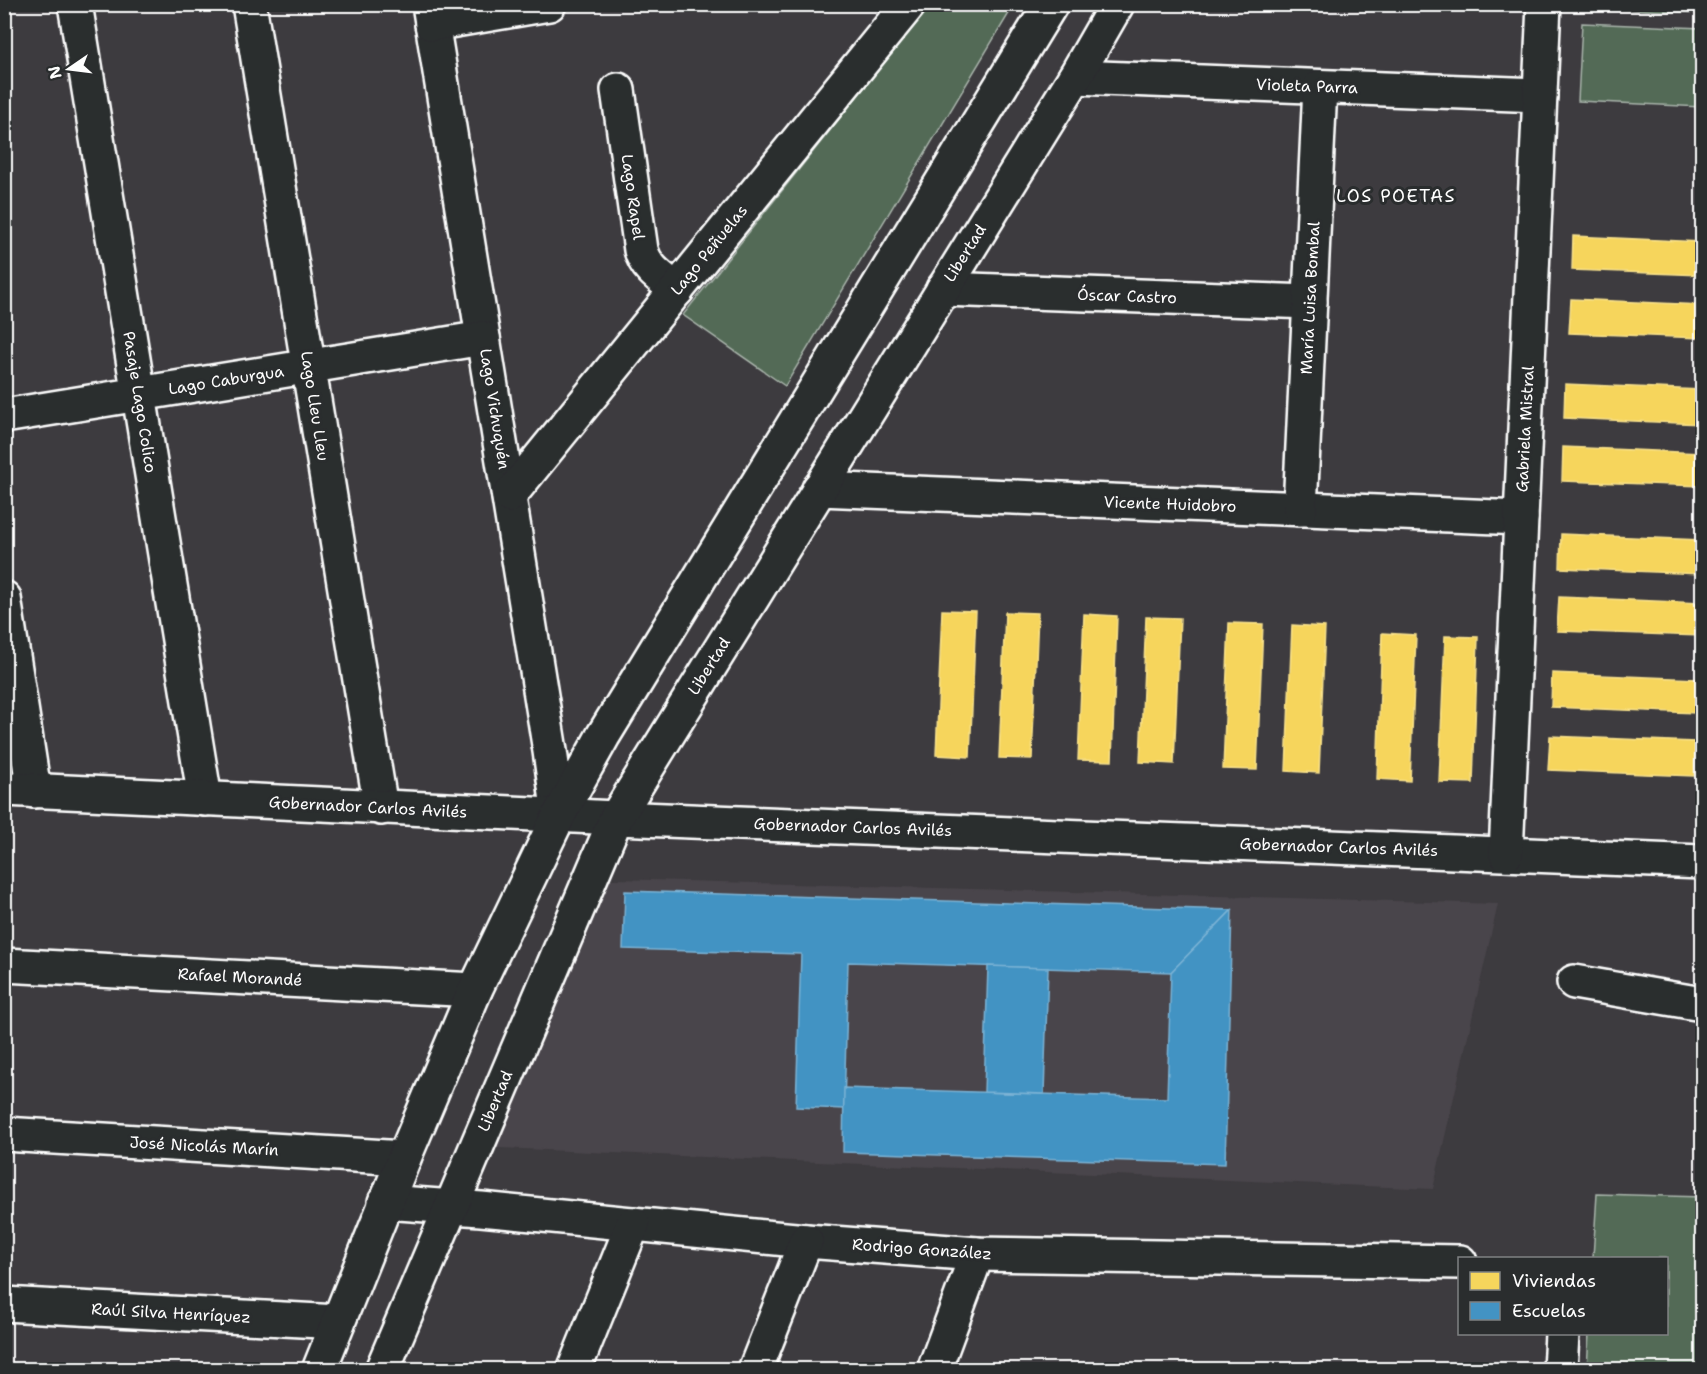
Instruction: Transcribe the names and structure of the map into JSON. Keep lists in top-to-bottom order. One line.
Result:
{"streets":{"street":["Violeta Parra","Lago Rapel","Lago Peñuelas","Libertad","Óscar Castro","María Luisa Bombal","Lago Caburgua","Pasaje Lago Colico","Lago Lleu Lleu","Lago Vichuquén","Gabriela Mistral","Vicente Huidobro","Gobernador Carlos Avilés","Rafael Morandé","José Nicolás Marín","Rodrigo González","Raúl Silva Henríquez"]},"crossings":[["Violeta Parra","Libertad"],["Violeta Parra","María Luisa Bombal"],["Violeta Parra","Gabriela Mistral"],["Lago Rapel","Lago Peñuelas"],["Lago Peñuelas","Lago Vichuquén"],["Libertad","Óscar Castro"],["Libertad","Vicente Huidobro"],["Libertad","Gobernador Carlos Avilés"],["Libertad","Rodrigo González"],["Óscar Castro","María Luisa Bombal"],["María Luisa Bombal","Vicente Huidobro"],["Lago Caburgua","Pasaje Lago Colico"],["Lago Caburgua","Lago Lleu Lleu"],["Lago Caburgua","Lago Vichuquén"],["Pasaje Lago Colico","Gobernador Carlos Avilés"],["Lago Lleu Lleu","Gobernador Carlos Avilés"],["Lago Vichuquén","Gobernador Carlos Avilés"],["Gabriela Mistral","Vicente Huidobro"],["Gabriela Mistral","Gobernador Carlos Avilés"]],"districts":["LOS POETAS"],"legend":["Viviendas","Escuelas"],"north":"left"}
